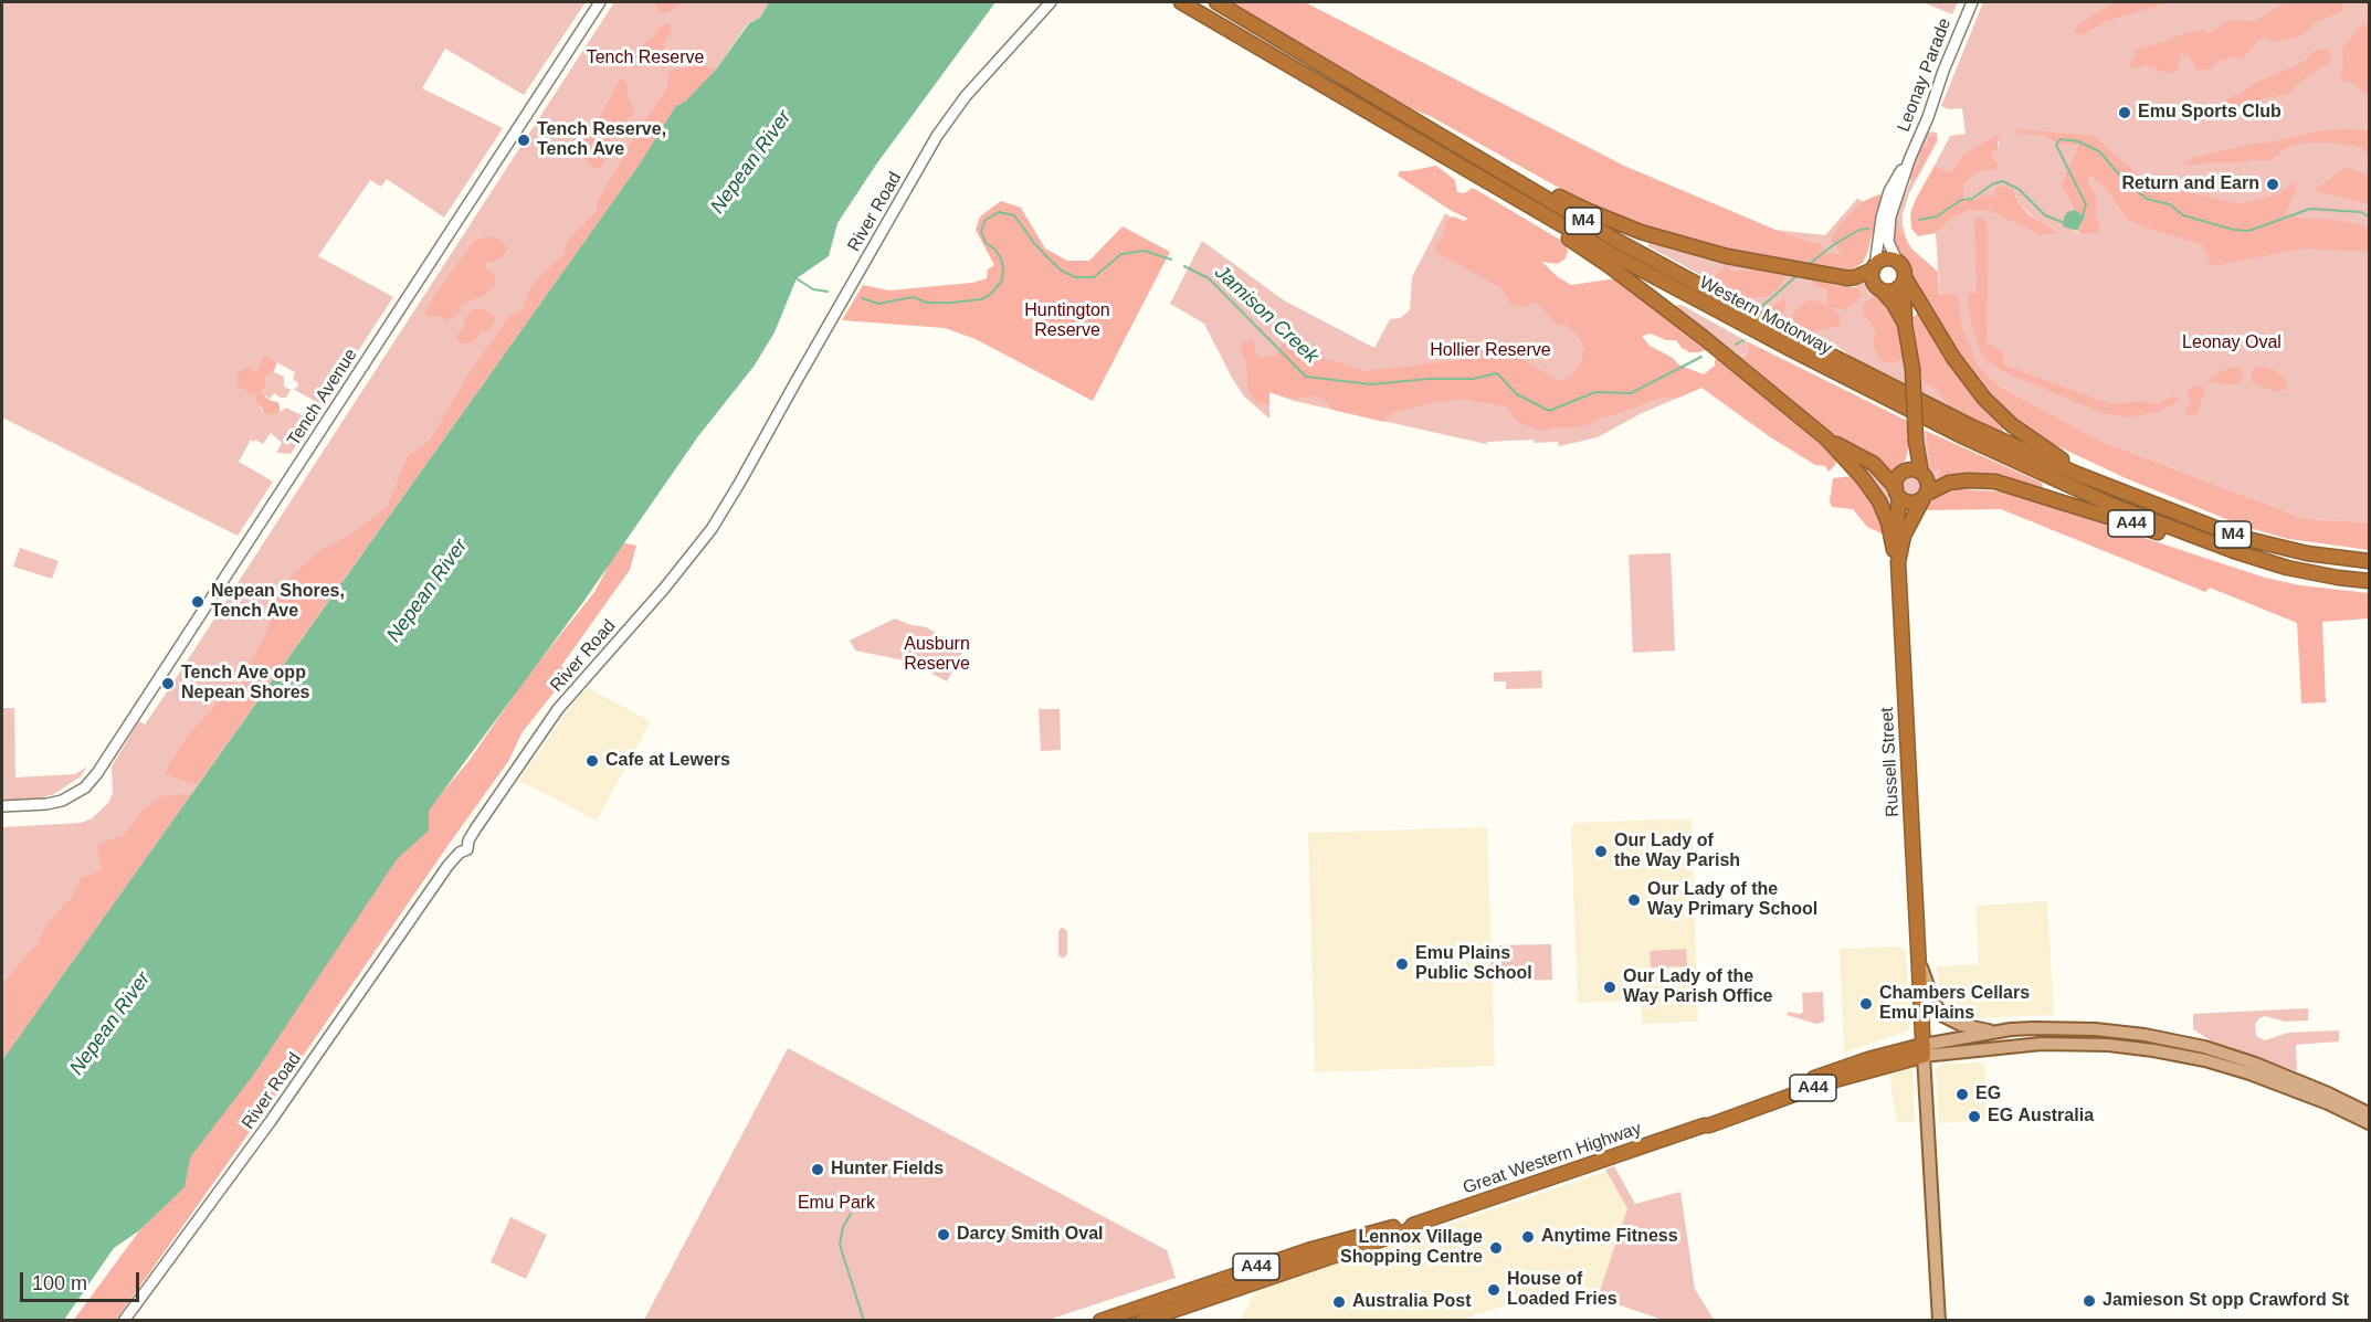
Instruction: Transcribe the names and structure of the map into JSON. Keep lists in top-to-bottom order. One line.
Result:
{"streets":{"highway":["M4","Western Motorway","A44","Russell Street","Great Western Highway"],"street":["Leonay Parade","River Road","Tench Avenue"]},"crossings":[["Leonay Parade","M4"],["M4","Western Motorway"],["M4","A44"],["M4","Russell Street"],["Western Motorway","A44"],["A44","Russell Street"],["Russell Street","Great Western Highway"]],"water":["Nepean River","Jamison Creek"],"parks":["Tench Reserve","Huntington Reserve","Leonay Oval","Hollier Reserve","Ausburn Reserve","Emu Park"],"places":["Emu Sports Club","Tench Reserve, Tench Ave","Return and Earn","Nepean Shores, Tench Ave","Tench Ave opp Nepean Shores","Cafe at Lewers","Our Lady of the Way Parish","Our Lady of the Way Primary School","Emu Plains Public School","Our Lady of the Way Parish Office","Chambers Cellars Emu Plains","EG","EG Australia","Hunter Fields","Darcy Smith Oval","Anytime Fitness","Lennox Village Shopping Centre","House of Loaded Fries","Jamieson St opp Crawford St","Australia Post"],"scale_bar":"100 m"}
